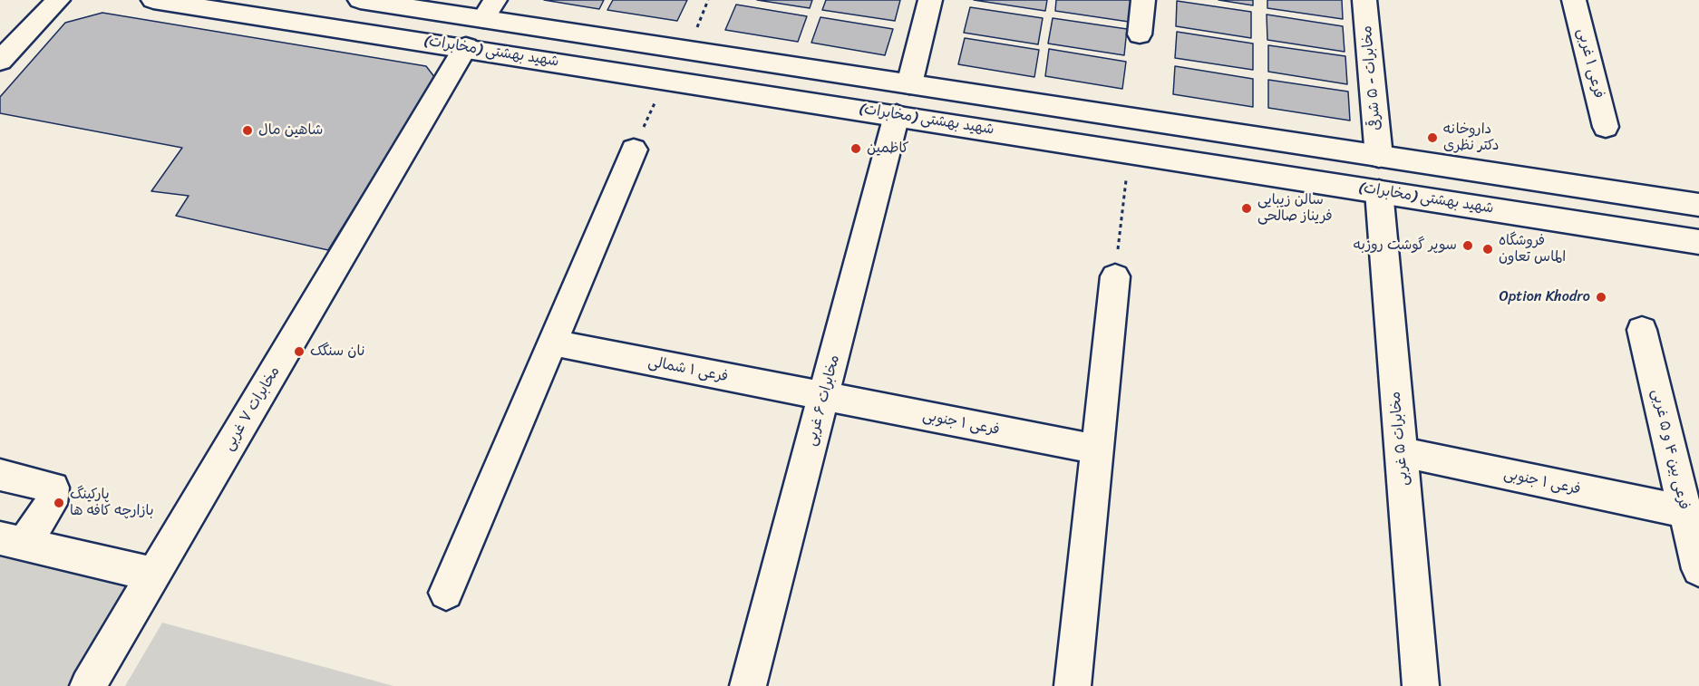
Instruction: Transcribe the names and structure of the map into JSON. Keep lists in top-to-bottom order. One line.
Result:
{"streets":{"street":["شهید بهشتی (مخابرات)","فرعی ۱ غربی","مخابرات - ۵ شرقی","فرعی ۱ شمالی","مخابرات ۶ غربی","مخابرات ۷ غربی","فرعی ۱ جنوبی","مخابرات ۵ غربی","فرعی بین ۴ و ۵ غربی"]},"crossings":[["شهید بهشتی (مخابرات)","مخابرات - ۵ شرقی"],["شهید بهشتی (مخابرات)","مخابرات ۶ غربی"],["شهید بهشتی (مخابرات)","مخابرات ۷ غربی"],["شهید بهشتی (مخابرات)","مخابرات ۵ غربی"],["فرعی ۱ شمالی","مخابرات ۶ غربی"],["فرعی ۱ شمالی","فرعی ۱ جنوبی"],["مخابرات ۶ غربی","فرعی ۱ جنوبی"],["فرعی ۱ جنوبی","مخابرات ۵ غربی"],["فرعی ۱ جنوبی","فرعی بین ۴ و ۵ غربی"]],"places":["شاهین مال","داروخانه دکتر نظری","کاظمین","سالن زیبایی فریناز صالحی","سوپر گوشت روزبه","فروشگاه الماس تعاون","Option Khodro","نان سنگک","پارکینگ بازارچه کافه ها"]}
